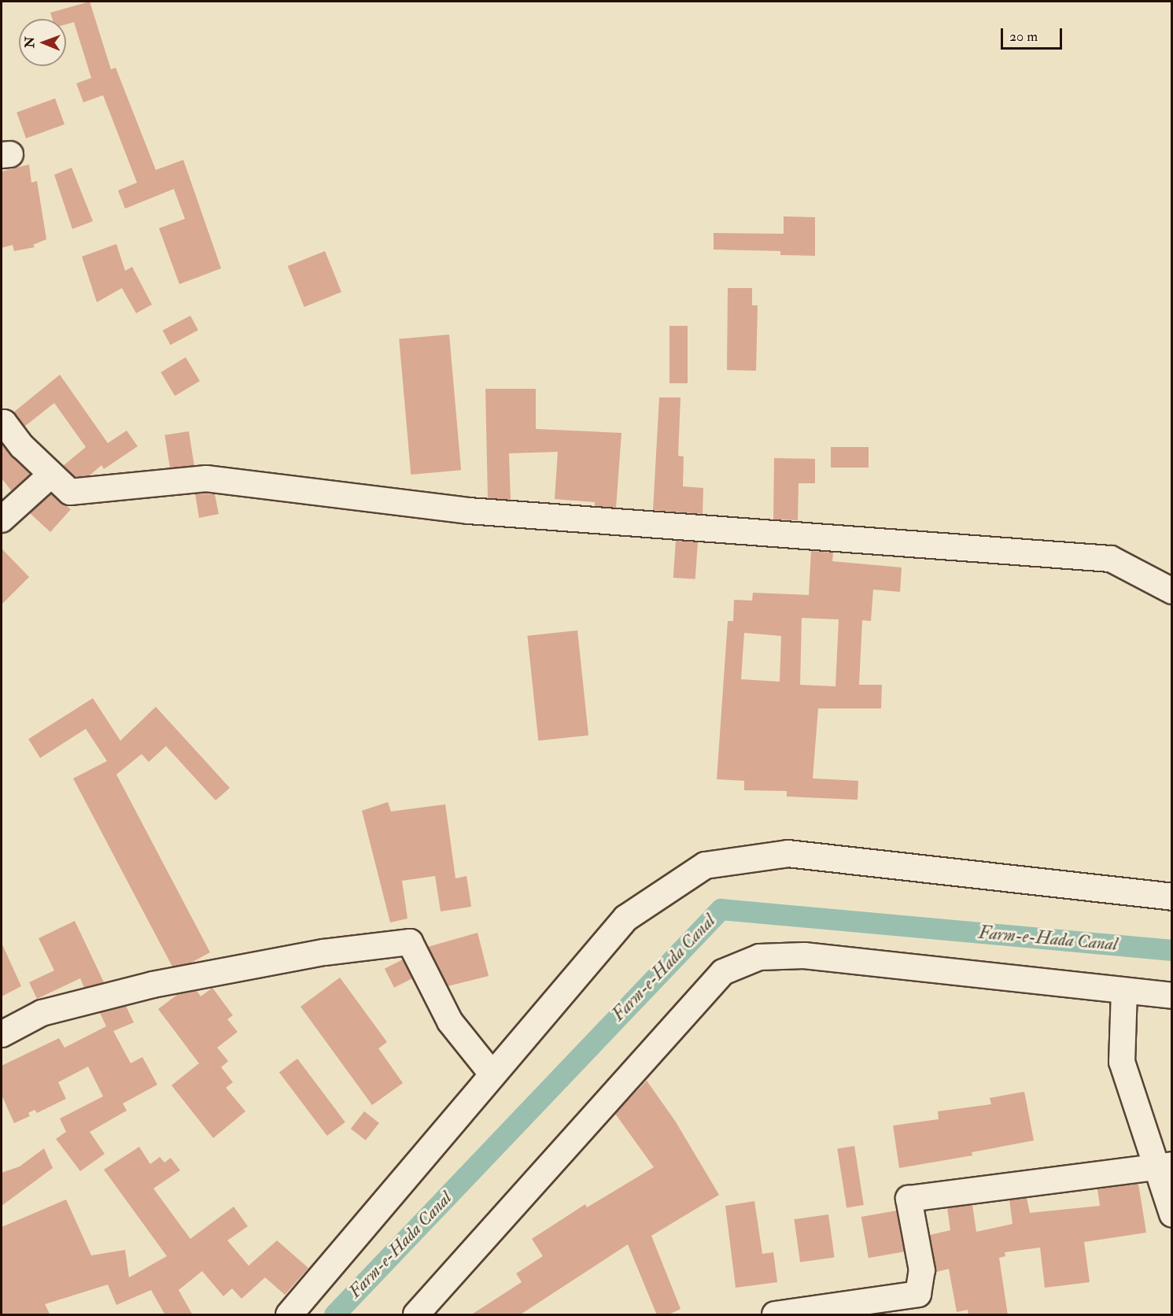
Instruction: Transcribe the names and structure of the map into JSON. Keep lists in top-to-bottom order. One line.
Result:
{"water":["Farm-e-Hada Canal"],"scale_bar":"20 m","north":"left"}
